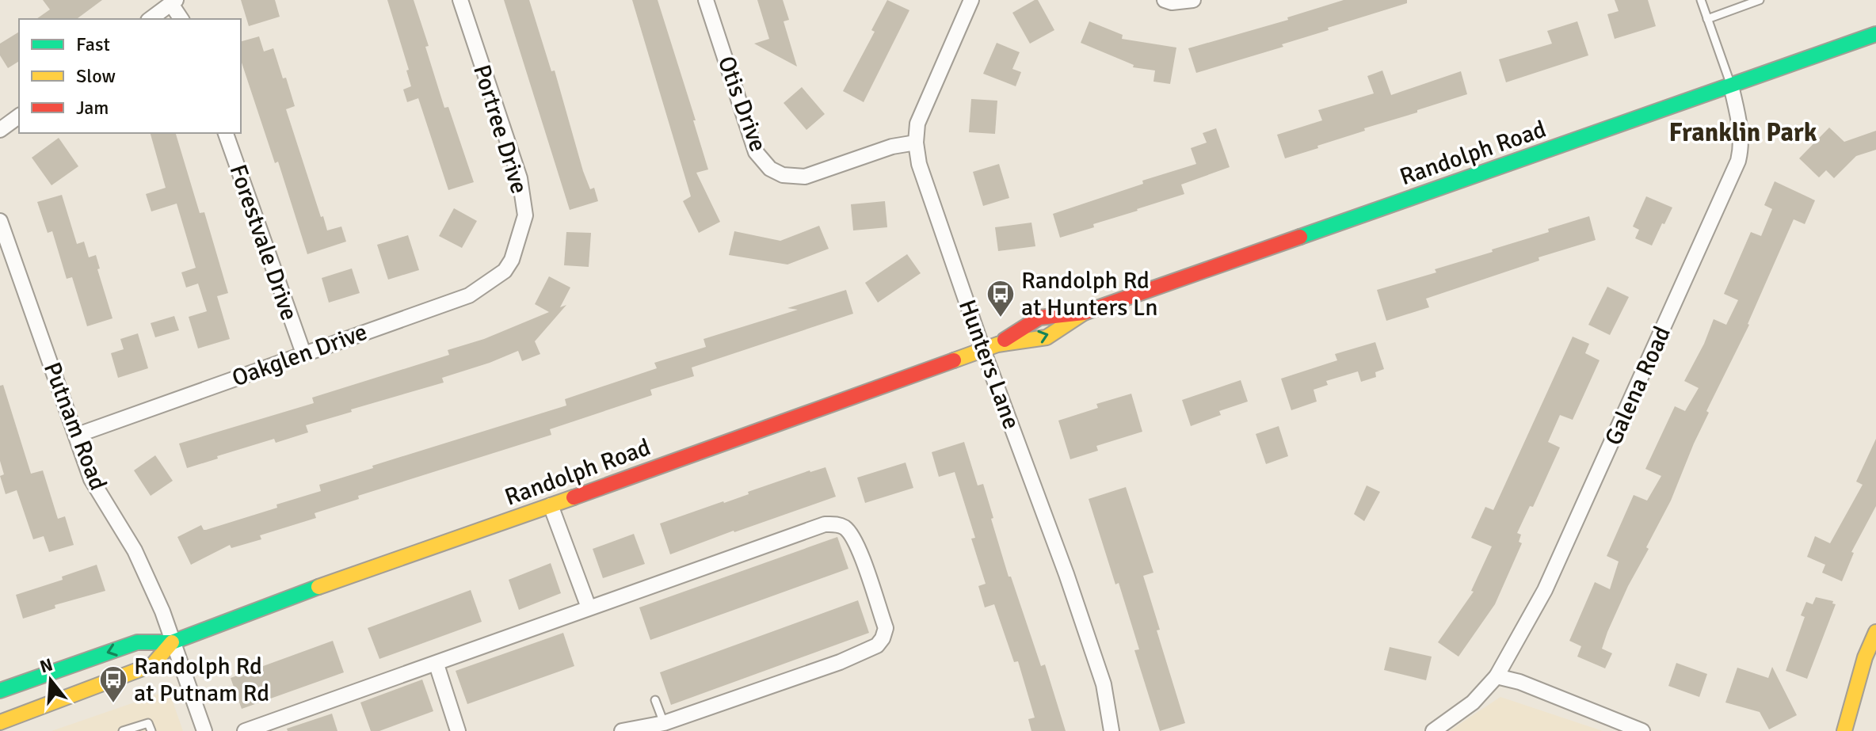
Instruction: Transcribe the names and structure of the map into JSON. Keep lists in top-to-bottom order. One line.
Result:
{"streets":{"main road":["Randolph Road"],"street":["Otis Drive","Portree Drive","Forestvale Drive","Oakglen Drive","Hunters Lane","Galena Road","Putnam Road"]},"crossings":[["Otis Drive","Hunters Lane"],["Portree Drive","Oakglen Drive"],["Randolph Road","Hunters Lane"],["Randolph Road","Galena Road"],["Randolph Road","Putnam Road"],["Forestvale Drive","Oakglen Drive"],["Oakglen Drive","Putnam Road"]],"districts":["Franklin Park"],"places":{"bus stop":["Randolph Rd at Hunters Ln","Randolph Rd at Putnam Rd"]},"legend":["Fast","Slow","Jam"],"north":"top"}
